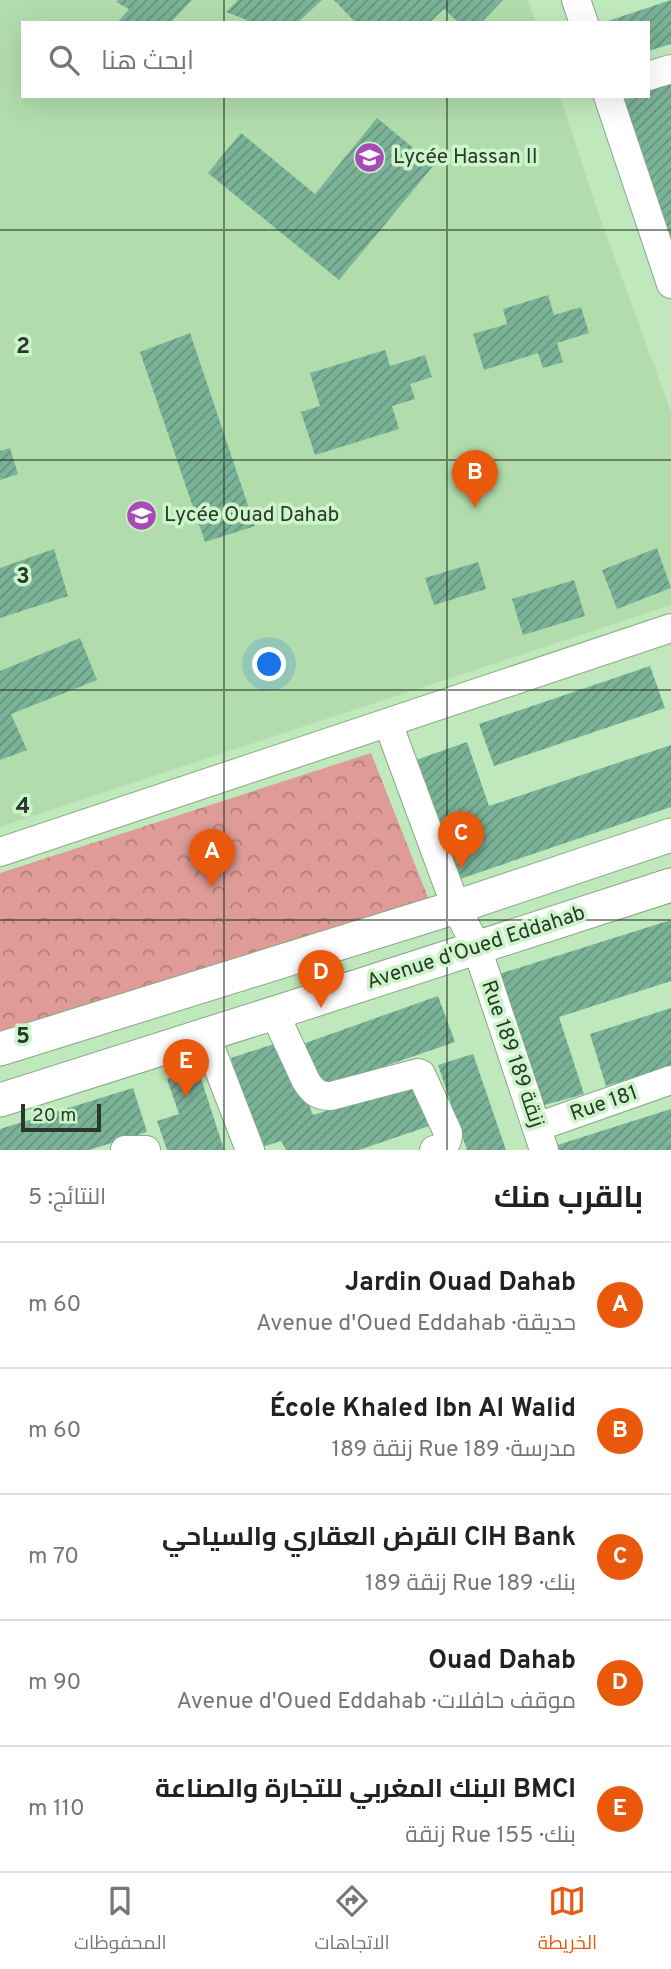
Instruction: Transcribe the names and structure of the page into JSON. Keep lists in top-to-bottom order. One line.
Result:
{"streets":{"street":["Avenue d'Oued Eddahab","Rue 189 زنقة 189","Rue 181"]},"crossings":[["Avenue d'Oued Eddahab","Rue 189 زنقة 189"],["Rue 189 زنقة 189","Rue 181"]],"places":{"school or university":["Lycée Hassan II","Lycée Ouad Dahab"]},"scale_bar":"20 m","page":{"search":"ابحث هنا","pins":["B","C","A","D","E"],"scale":"20 m","heading":["بالقرب منك","النتائج: 5"],"list":[{"mark":"A","name":"Jardin Ouad Dahab","note":"حديقة · Avenue d'Oued Eddahab","value":"60 m"},{"mark":"B","name":"École Khaled Ibn Al Walid","note":"مدرسة · Rue 189 زنقة 189","value":"60 m"},{"mark":"C","name":"CIH Bank القرض العقاري والسياحي","note":"بنك · Rue 189 زنقة 189","value":"70 m"},{"mark":"D","name":"Ouad Dahab","note":"موقف حافلات · Avenue d'Oued Eddahab","value":"90 m"},{"mark":"E","name":"BMCI البنك المغربي للتجارة والصناعة","note":"بنك · Rue 155 زنقة","value":"110 m"}],"nav":["الخريطة","الاتجاهات","المحفوظات"]},"grid":{"rows":["2","3","4","5"]}}
